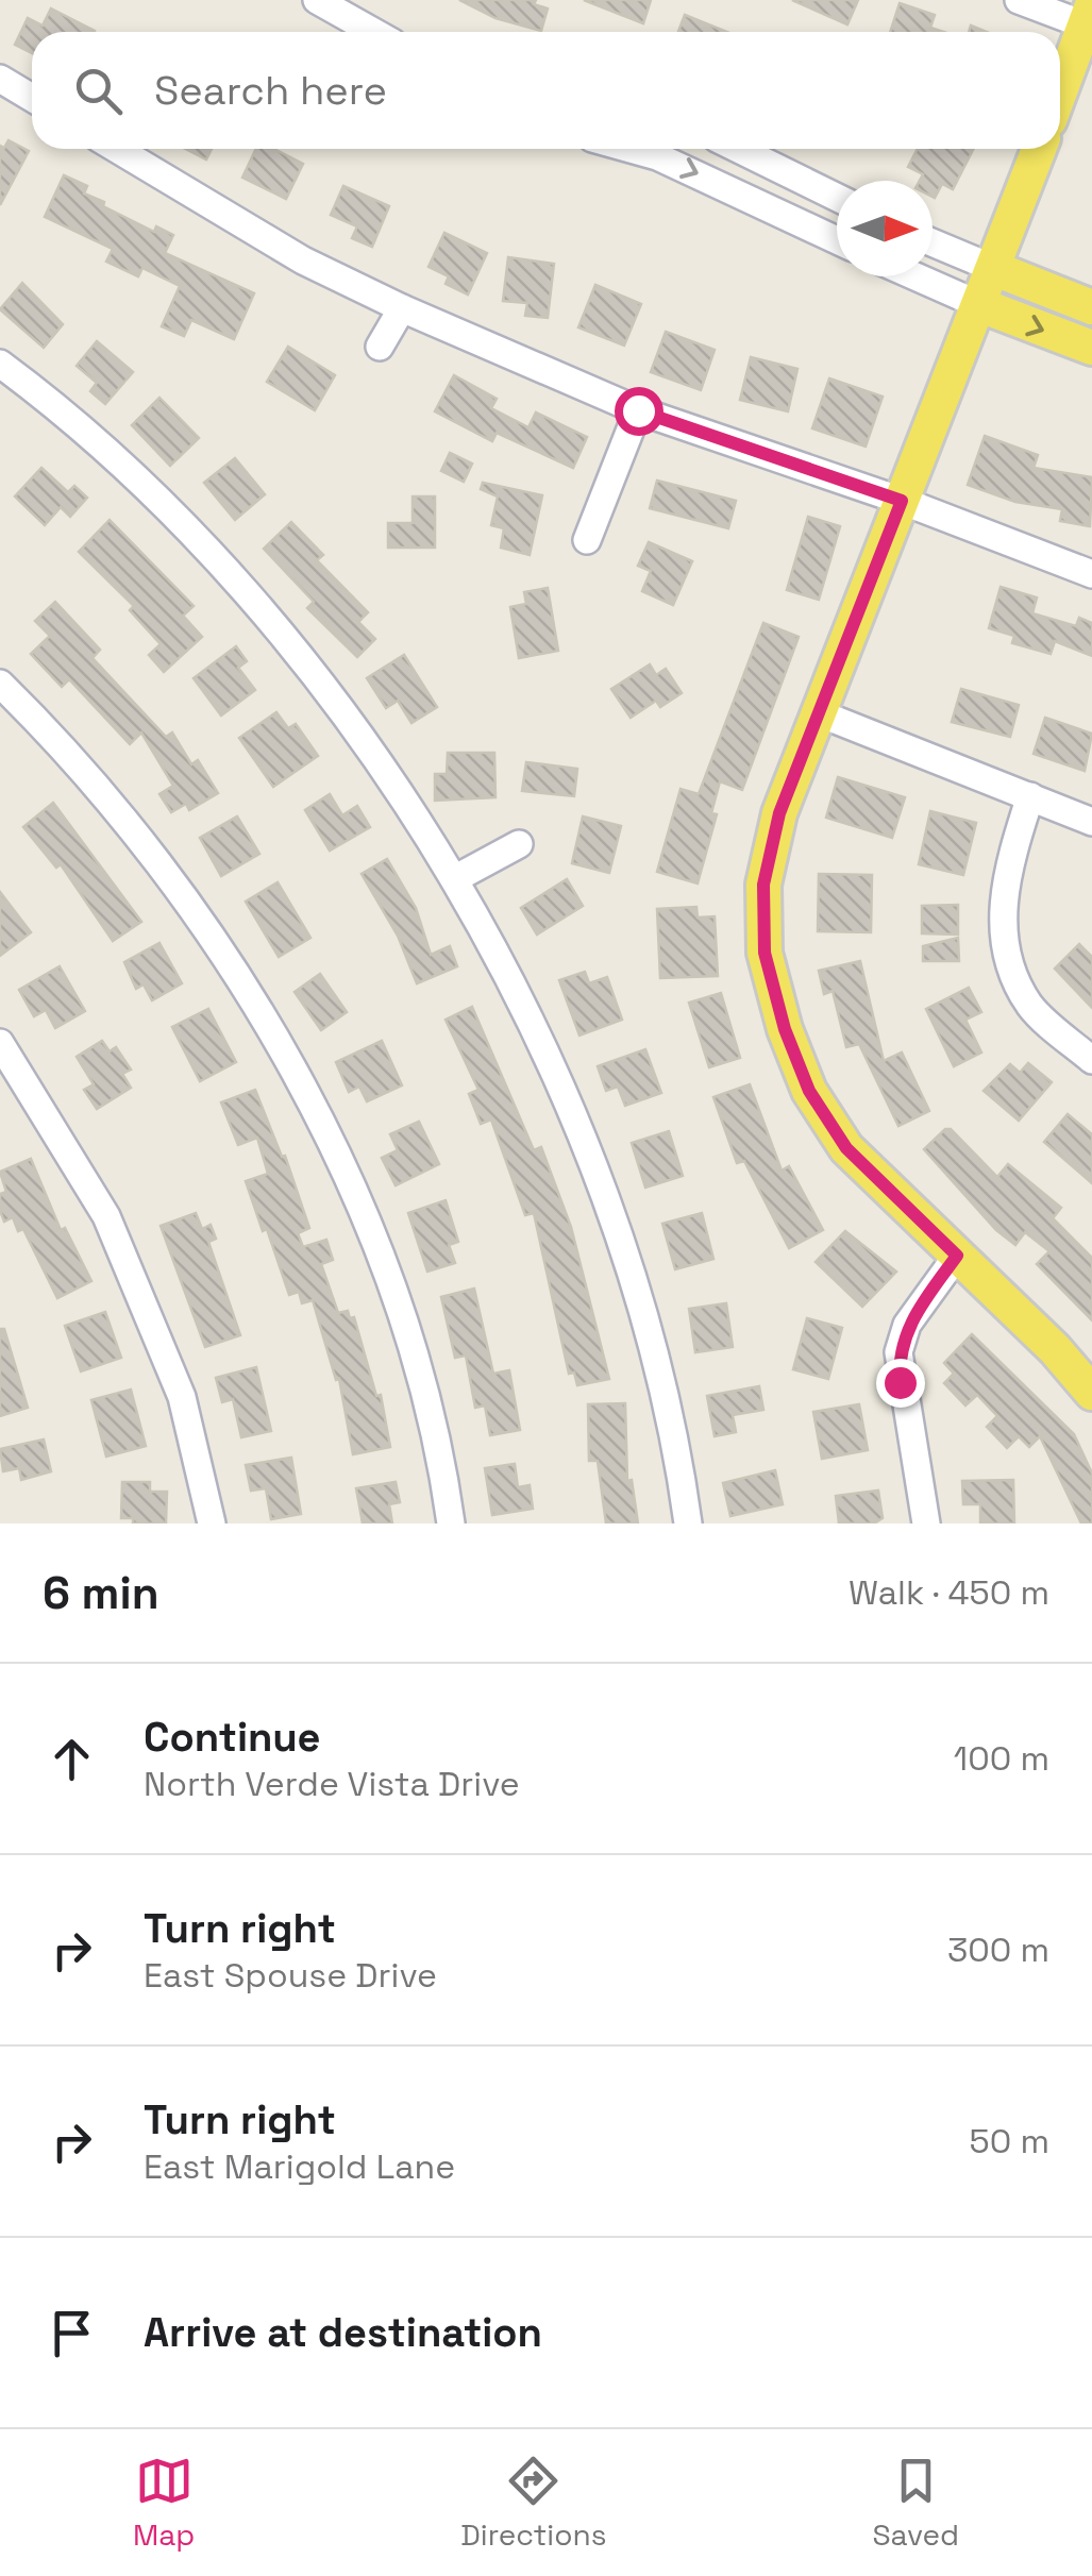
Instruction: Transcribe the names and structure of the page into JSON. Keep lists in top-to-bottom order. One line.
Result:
{"north":"right","page":{"search":"Search here","heading":["6 min","Walk · 450 m"],"list":[["Continue","North Verde Vista Drive","100 m"],["Turn right","East Spouse Drive","300 m"],["Turn right","East Marigold Lane","50 m"],"Arrive at destination"],"nav":["Map","Directions","Saved"]}}
